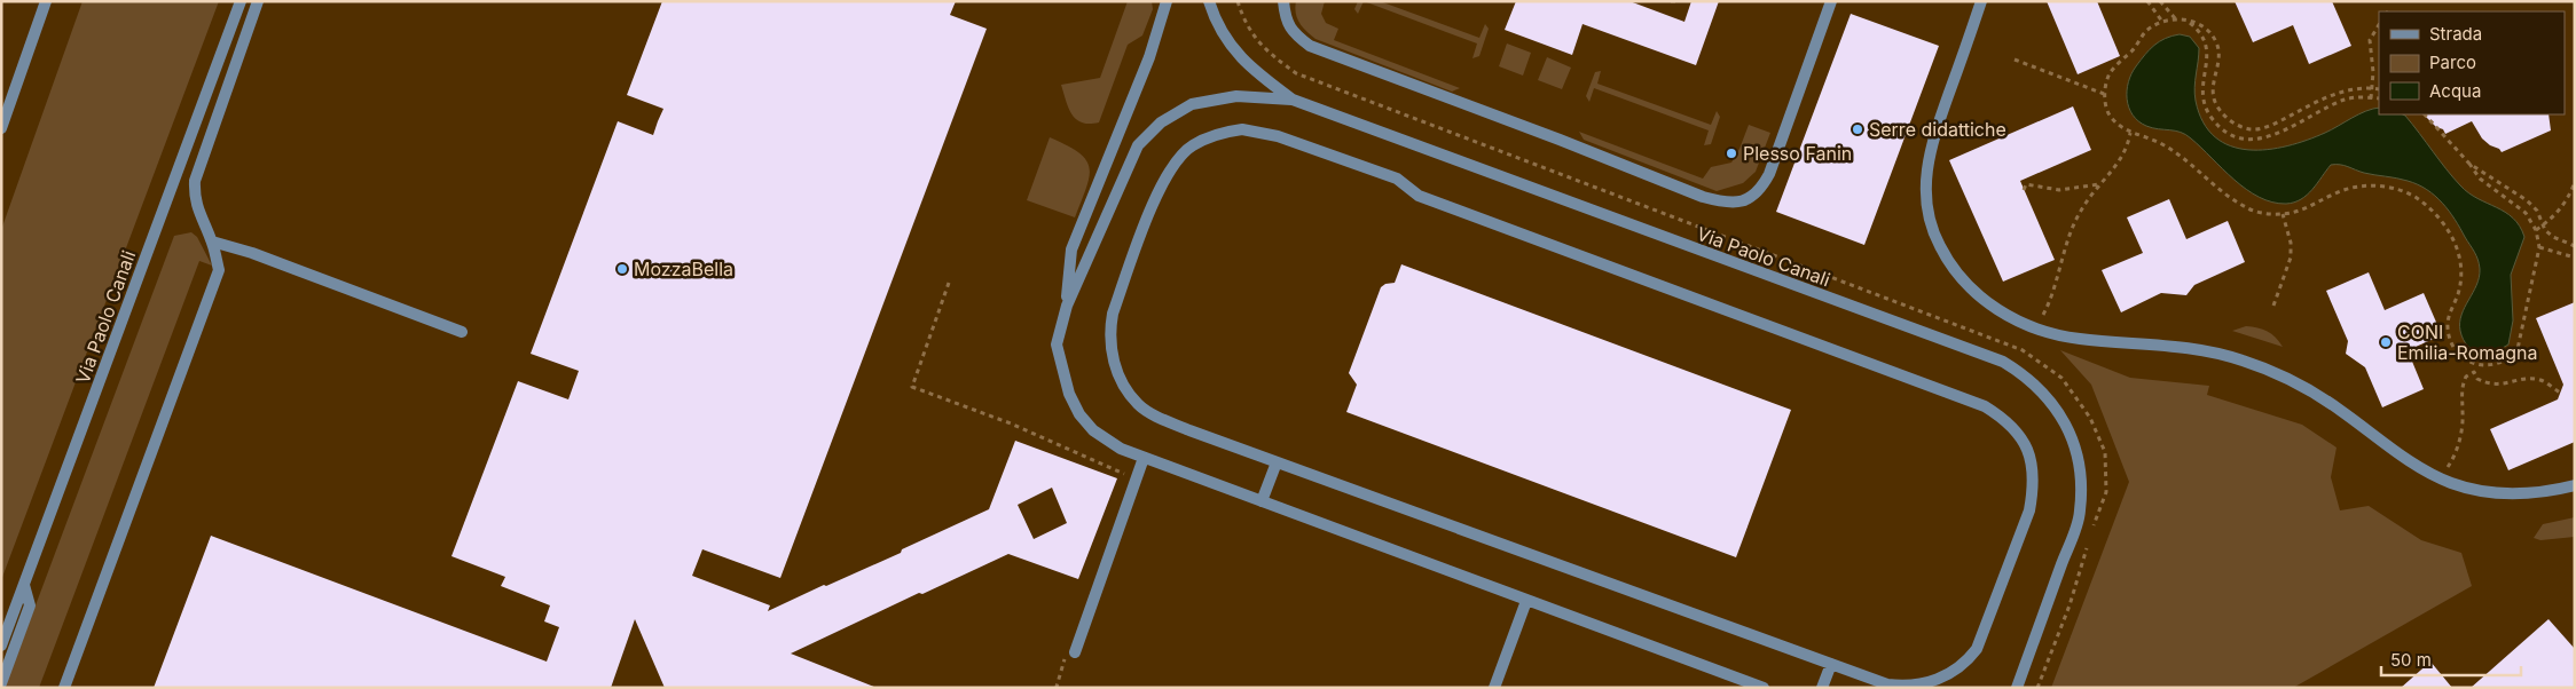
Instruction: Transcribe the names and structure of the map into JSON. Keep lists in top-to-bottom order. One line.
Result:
{"streets":{"street":["Via Paolo Canali"]},"places":["Serre didattiche","Plesso Fanin","MozzaBella","CONI Emilia-Romagna"],"legend":["Strada","Parco","Acqua"],"scale_bar":"50 m"}
